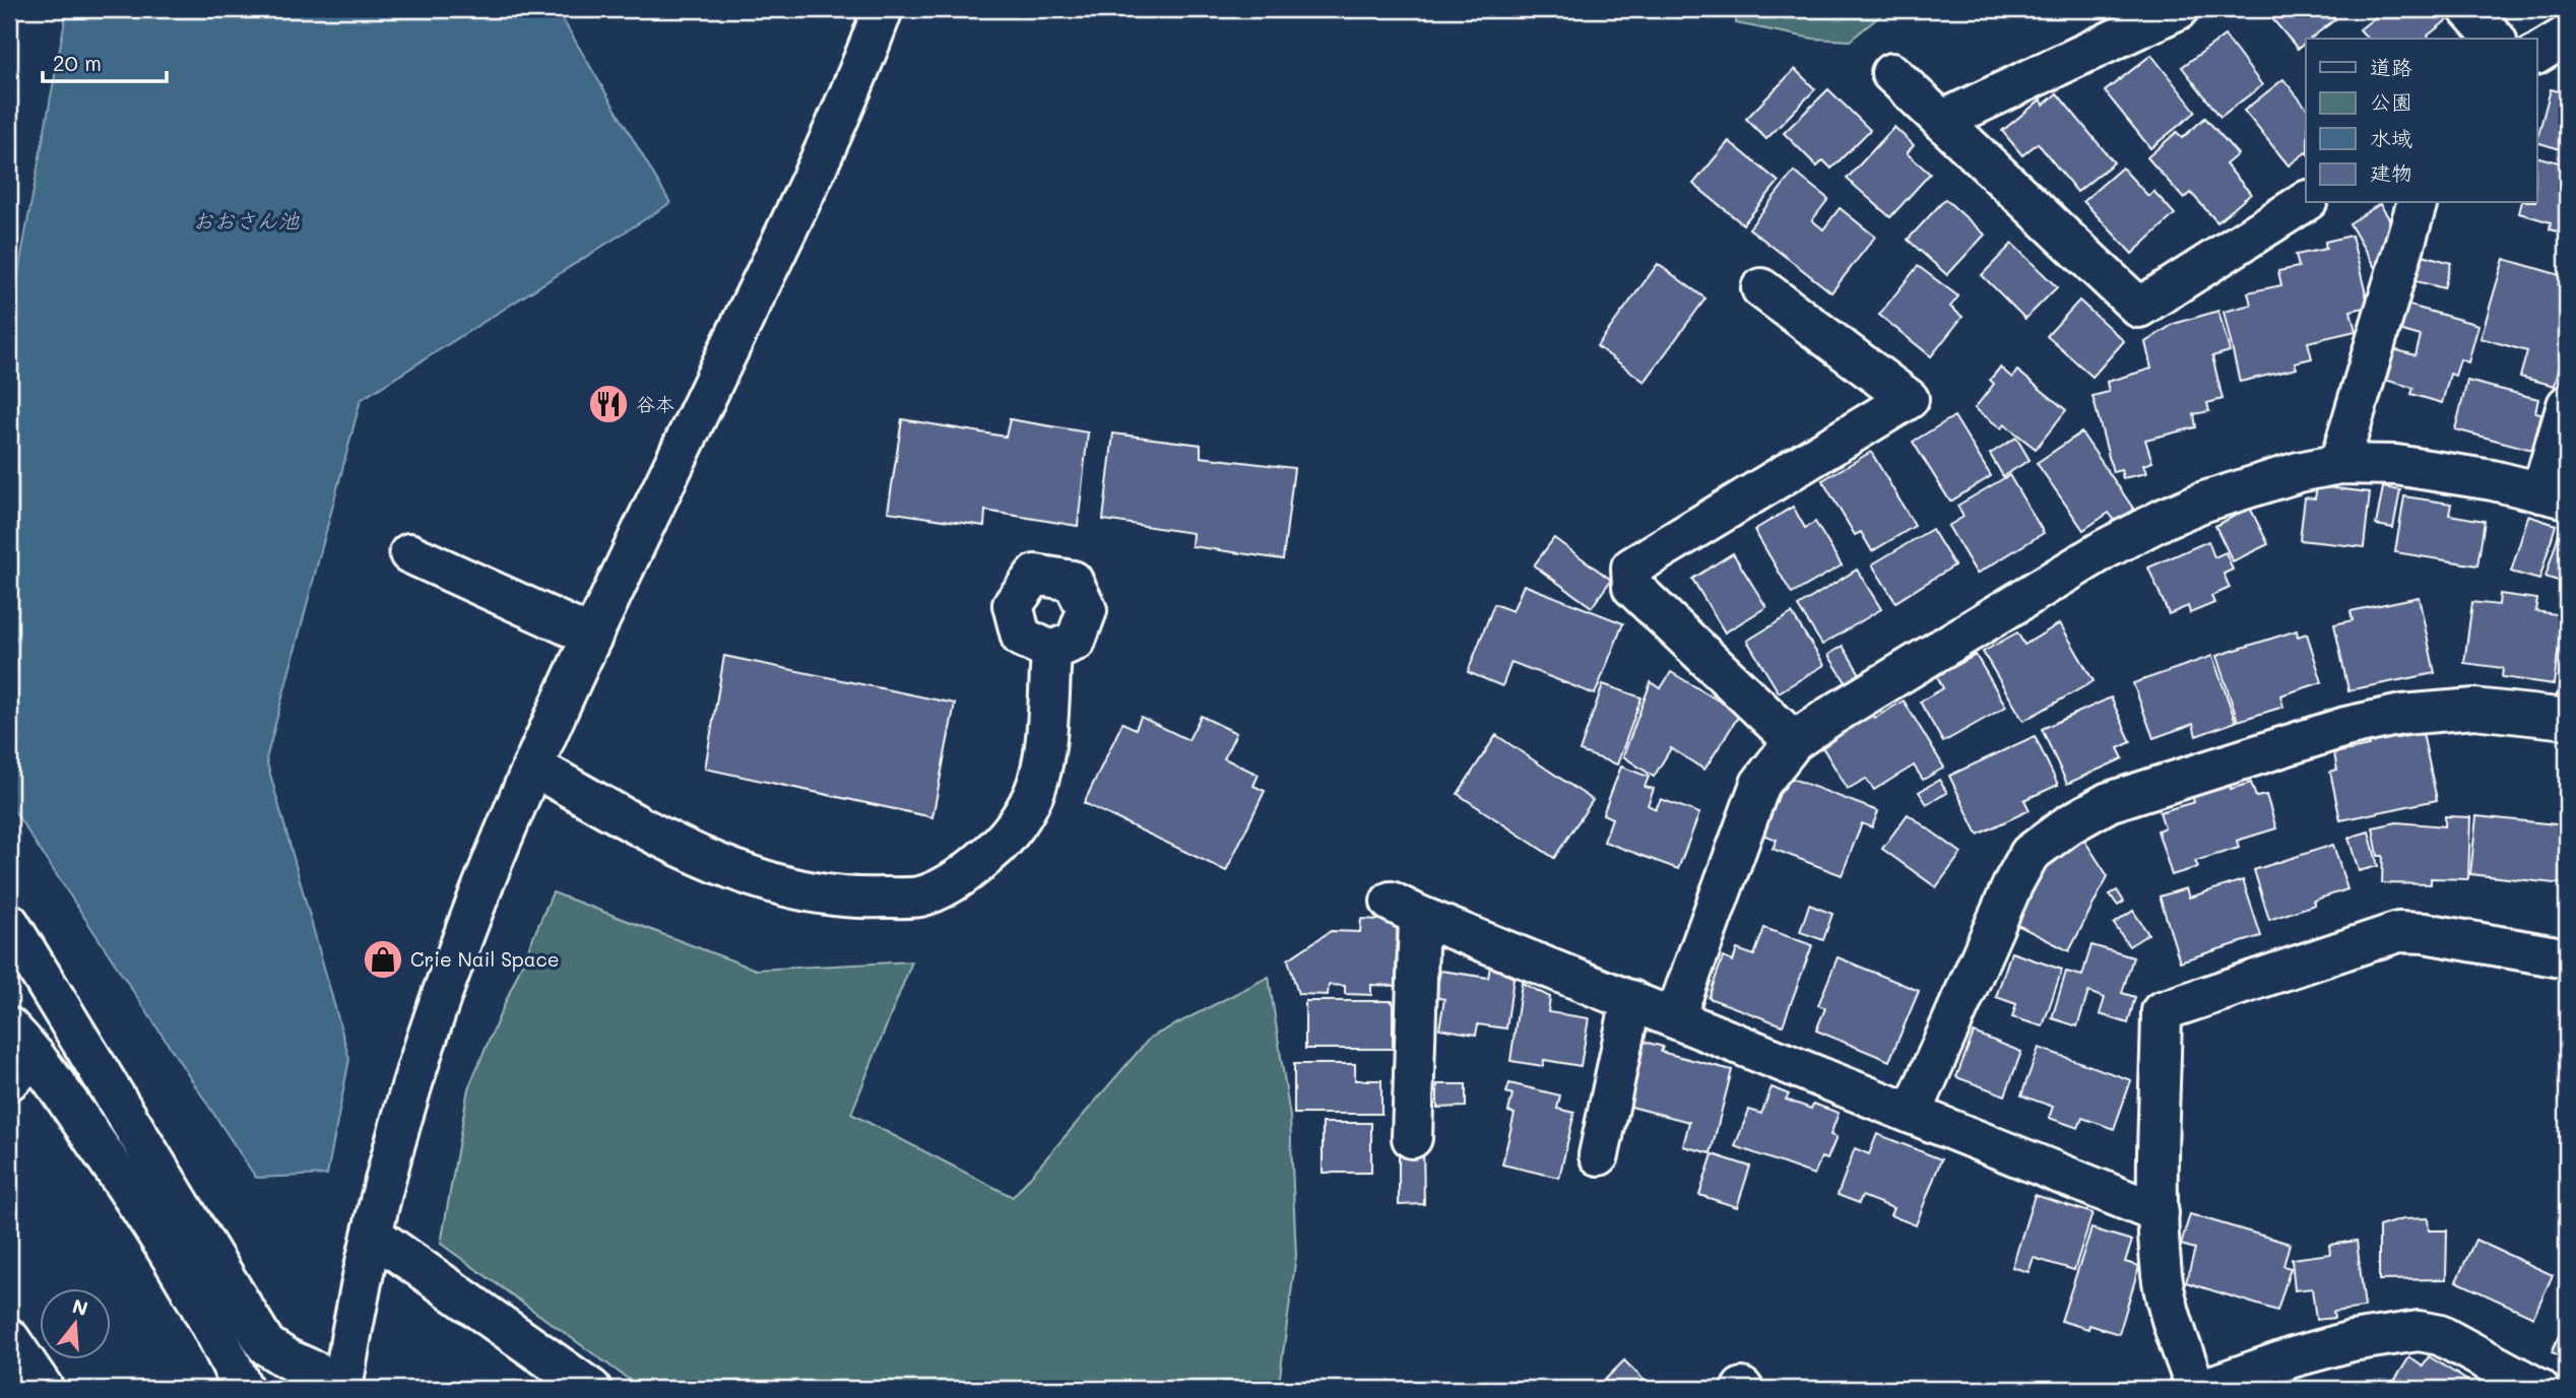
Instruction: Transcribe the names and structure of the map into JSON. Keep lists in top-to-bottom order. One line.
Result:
{"water":["おおさん池"],"places":{"restaurant":["谷本"],"shop":["Crie Nail Space"]},"legend":["道路","公園","水域","建物"],"scale_bar":"20 m","north":"top"}
